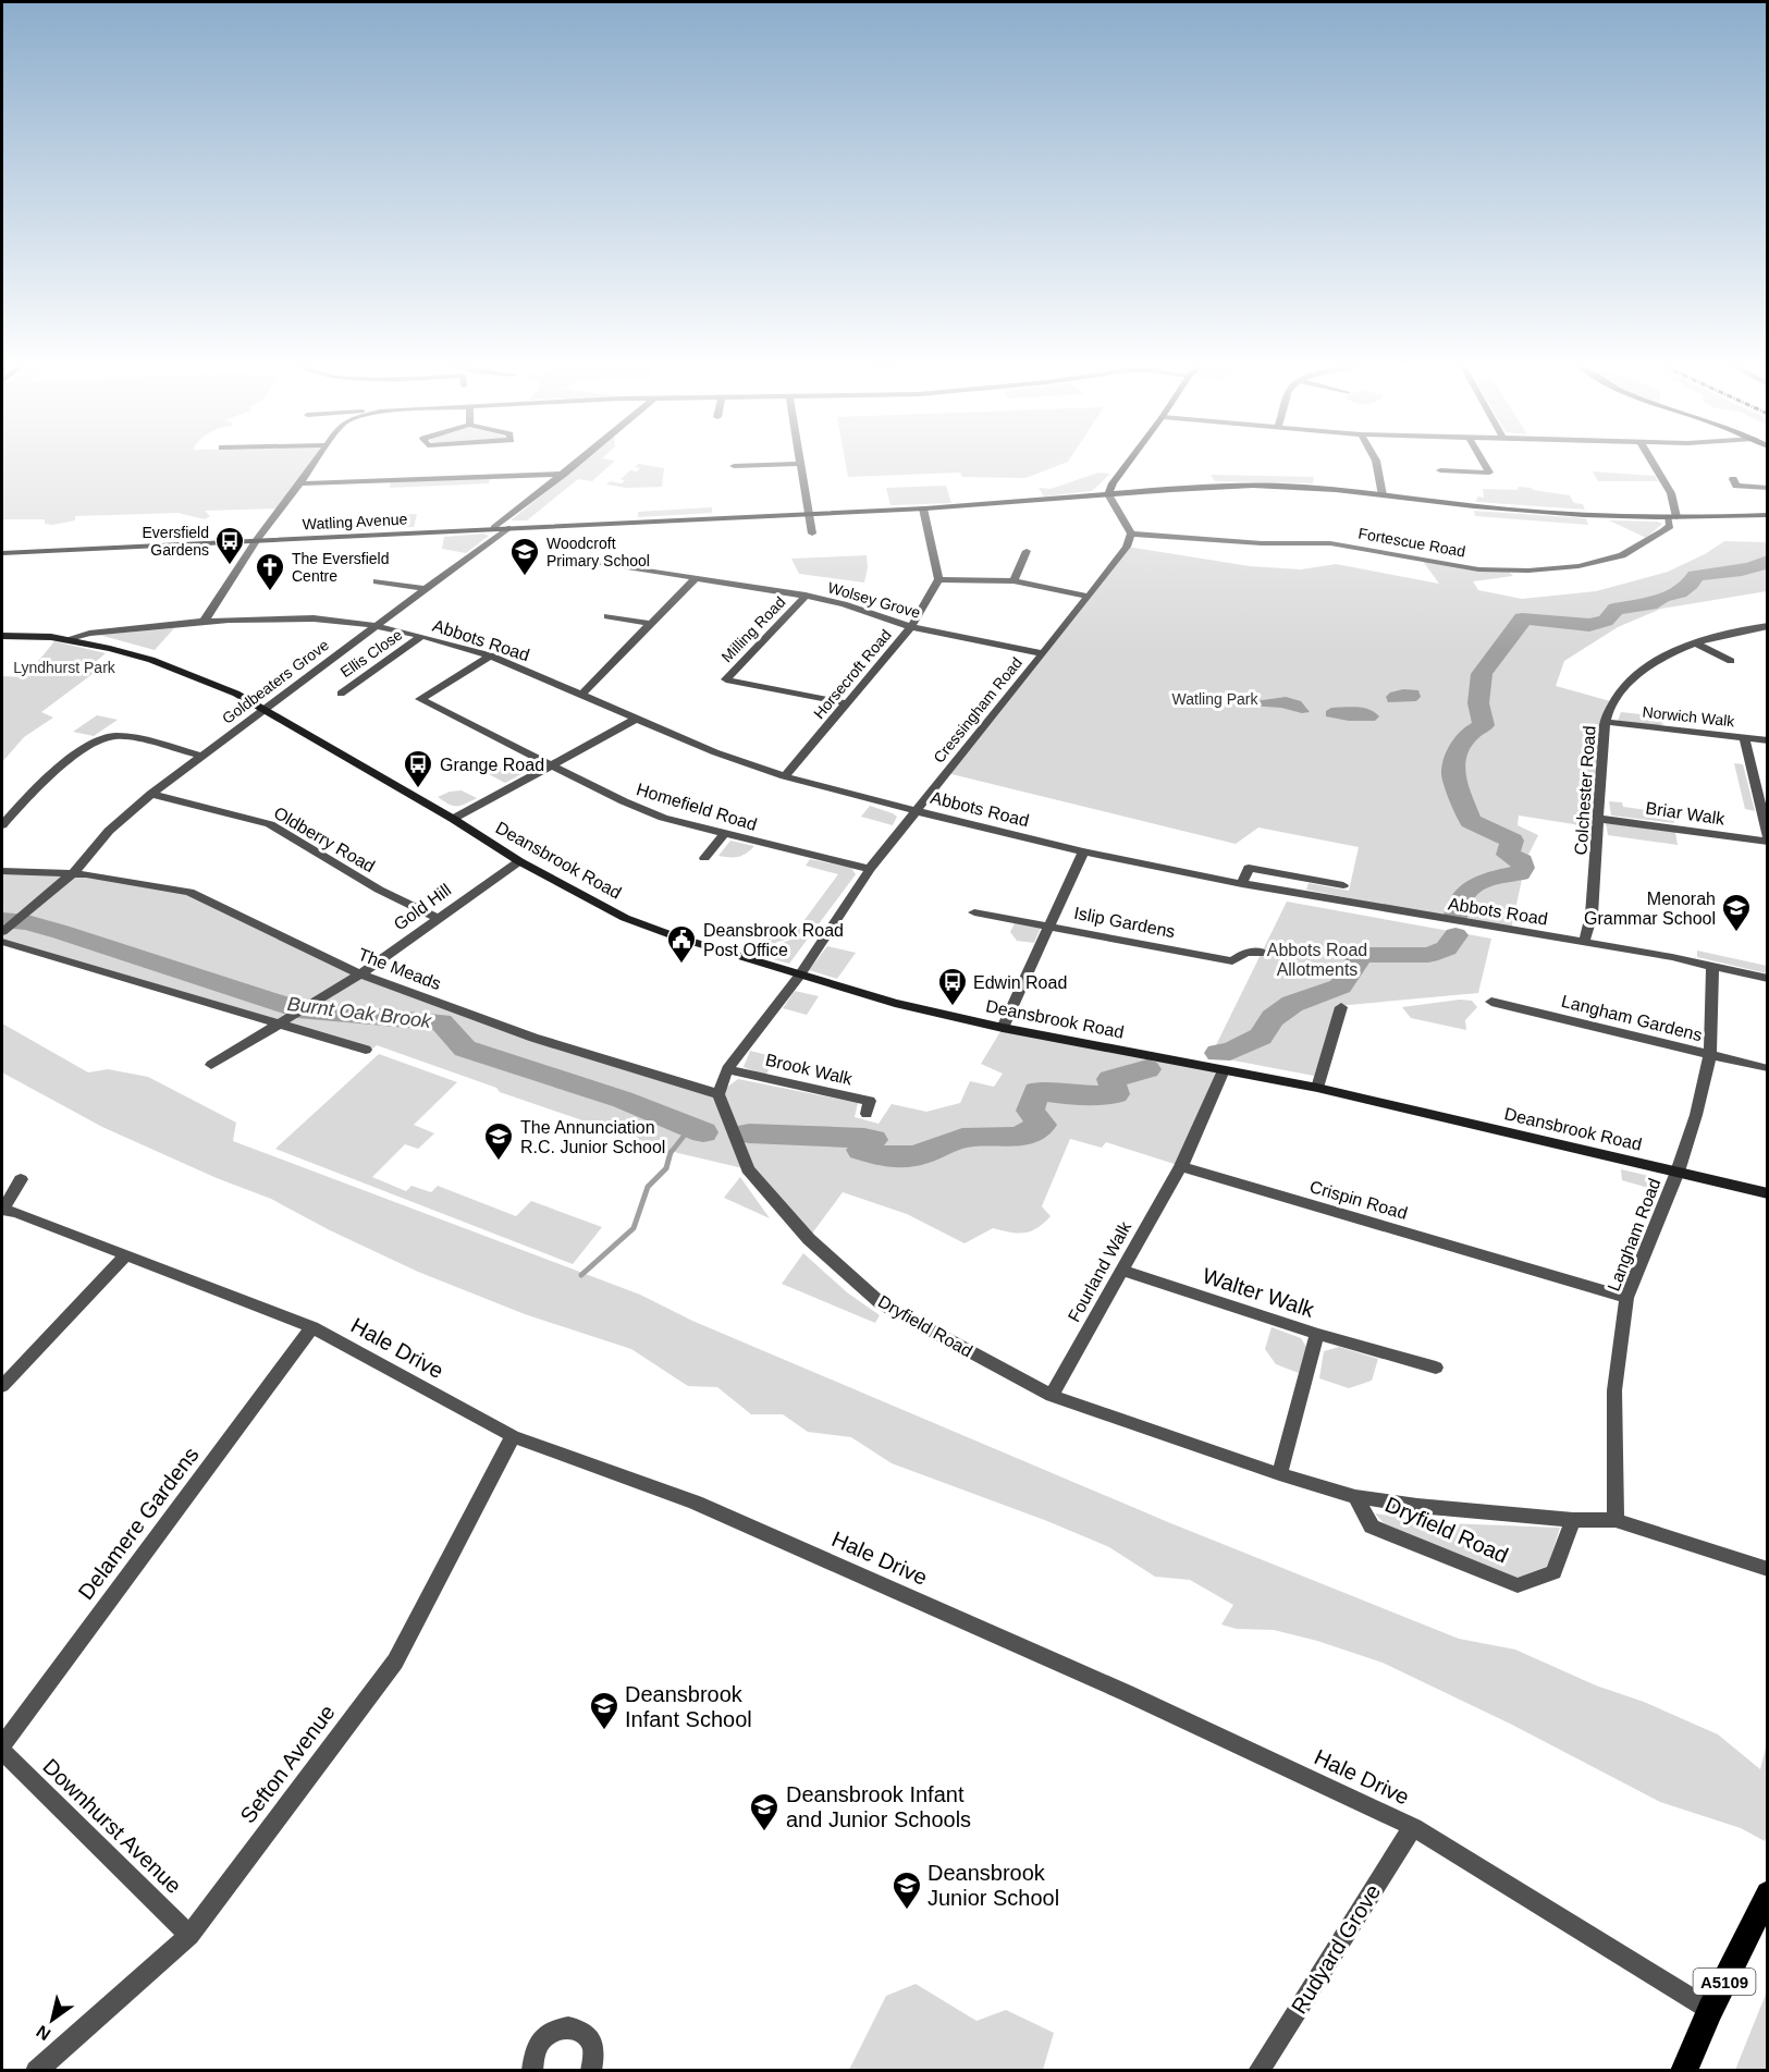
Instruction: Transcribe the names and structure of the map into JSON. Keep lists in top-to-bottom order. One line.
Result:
{"streets":{"main road":["A5109"],"street":["Watling Avenue","Fortescue Road","Wolsey Grove","Milling Road","Abbots Road","Ellis Close","Horsecroft Road","Goldbeaters Grove","Cressingham Road","Norwich Walk","Colchester Road","Homefield Road","Briar Walk","Oldberry Road","Deansbrook Road","Gold Hill","Islip Gardens","The Meads","Langham Gardens","Brook Walk","Crispin Road","Langham Road","Fourland Walk","Walter Walk","Dryfield Road","Hale Drive","Delamere Gardens","Sefton Avenue","Downhurst Avenue","Rudyard Grove"]},"crossings":[["Watling Avenue","Fortescue Road"],["Watling Avenue","Goldbeaters Grove"],["Fortescue Road","Cressingham Road"],["Wolsey Grove","Milling Road"],["Wolsey Grove","Horsecroft Road"],["Wolsey Grove","Cressingham Road"],["Milling Road","Horsecroft Road"],["Abbots Road","Ellis Close"],["Abbots Road","Horsecroft Road"],["Abbots Road","Goldbeaters Grove"],["Abbots Road","Cressingham Road"],["Abbots Road","Colchester Road"],["Abbots Road","Homefield Road"],["Abbots Road","Deansbrook Road"],["Abbots Road","Langham Road"],["Goldbeaters Grove","Oldberry Road"],["Goldbeaters Grove","Deansbrook Road"],["Goldbeaters Grove","The Meads"],["Cressingham Road","Homefield Road"],["Cressingham Road","Deansbrook Road"],["Norwich Walk","Colchester Road"],["Colchester Road","Briar Walk"],["Oldberry Road","Gold Hill"],["Deansbrook Road","Gold Hill"],["Deansbrook Road","Langham Road"],["Gold Hill","The Meads"],["The Meads","Dryfield Road"],["Langham Gardens","Langham Road"],["Crispin Road","Langham Road"],["Crispin Road","Fourland Walk"],["Langham Road","Dryfield Road"],["Fourland Walk","Walter Walk"],["Fourland Walk","Dryfield Road"],["Walter Walk","Dryfield Road"],["Hale Drive","Delamere Gardens"],["Hale Drive","Sefton Avenue"],["Hale Drive","Rudyard Grove"],["Hale Drive","A5109"],["Delamere Gardens","Downhurst Avenue"],["Sefton Avenue","Downhurst Avenue"]],"water":["Burnt Oak Brook"],"parks":["Lyndhurst Park","Watling Park","Abbots Road Allotments"],"places":{"bus stop":["Eversfield Gardens","Grange Road","Edwin Road"],"school or university":["Woodcroft Primary School","Menorah Grammar School","The Annunciation R.C. Junior School","Deansbrook Infant School","Deansbrook Infant and Junior Schools","Deansbrook Junior School"],"church":["The Eversfield Centre"],"public building":["Deansbrook Road Post Office"]},"north":"bottom left"}
